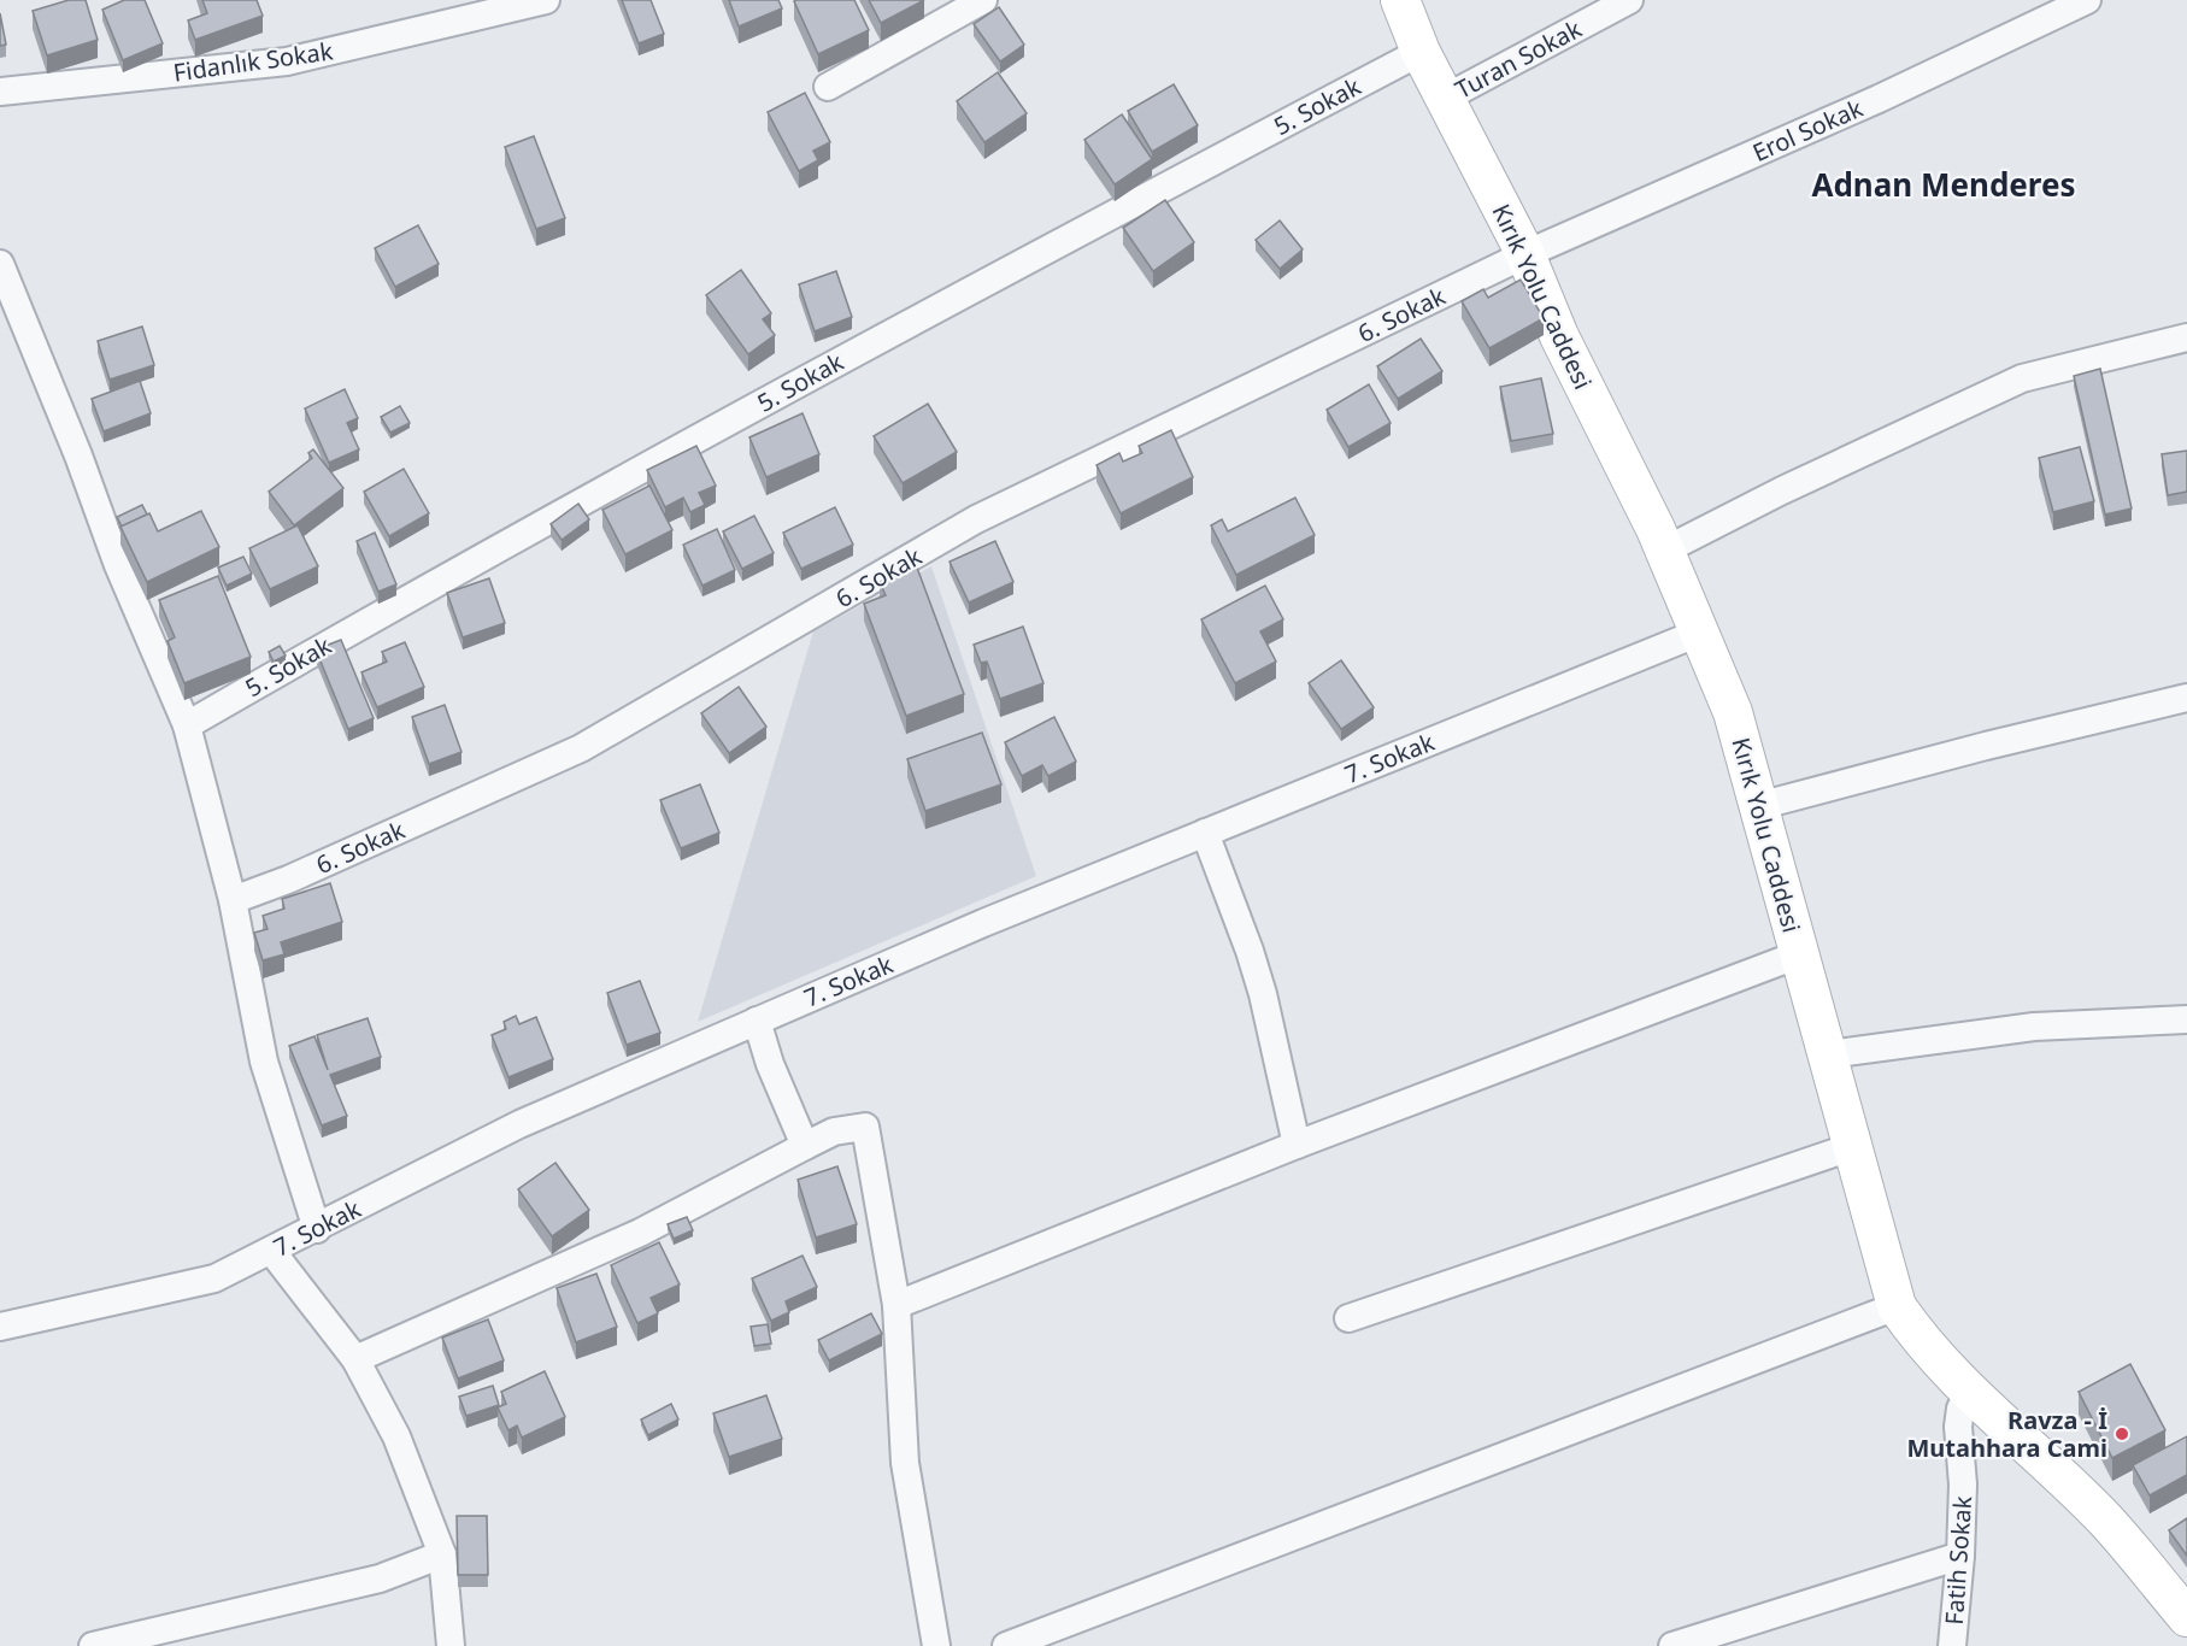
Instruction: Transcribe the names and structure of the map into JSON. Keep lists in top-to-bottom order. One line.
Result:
{"streets":{"street":["Turan Sokak","Fidanlık Sokak","5. Sokak","Erol Sokak","Kırık Yolu Caddesi","6. Sokak","7. Sokak","Fatih Sokak"]},"crossings":[["Turan Sokak","Kırık Yolu Caddesi"],["5. Sokak","Kırık Yolu Caddesi"],["Erol Sokak","Kırık Yolu Caddesi"],["Erol Sokak","6. Sokak"],["Kırık Yolu Caddesi","6. Sokak"],["Kırık Yolu Caddesi","7. Sokak"],["Kırık Yolu Caddesi","Fatih Sokak"]],"districts":["Adnan Menderes"],"places":["Ravza - İ Mutahhara Cami"]}
